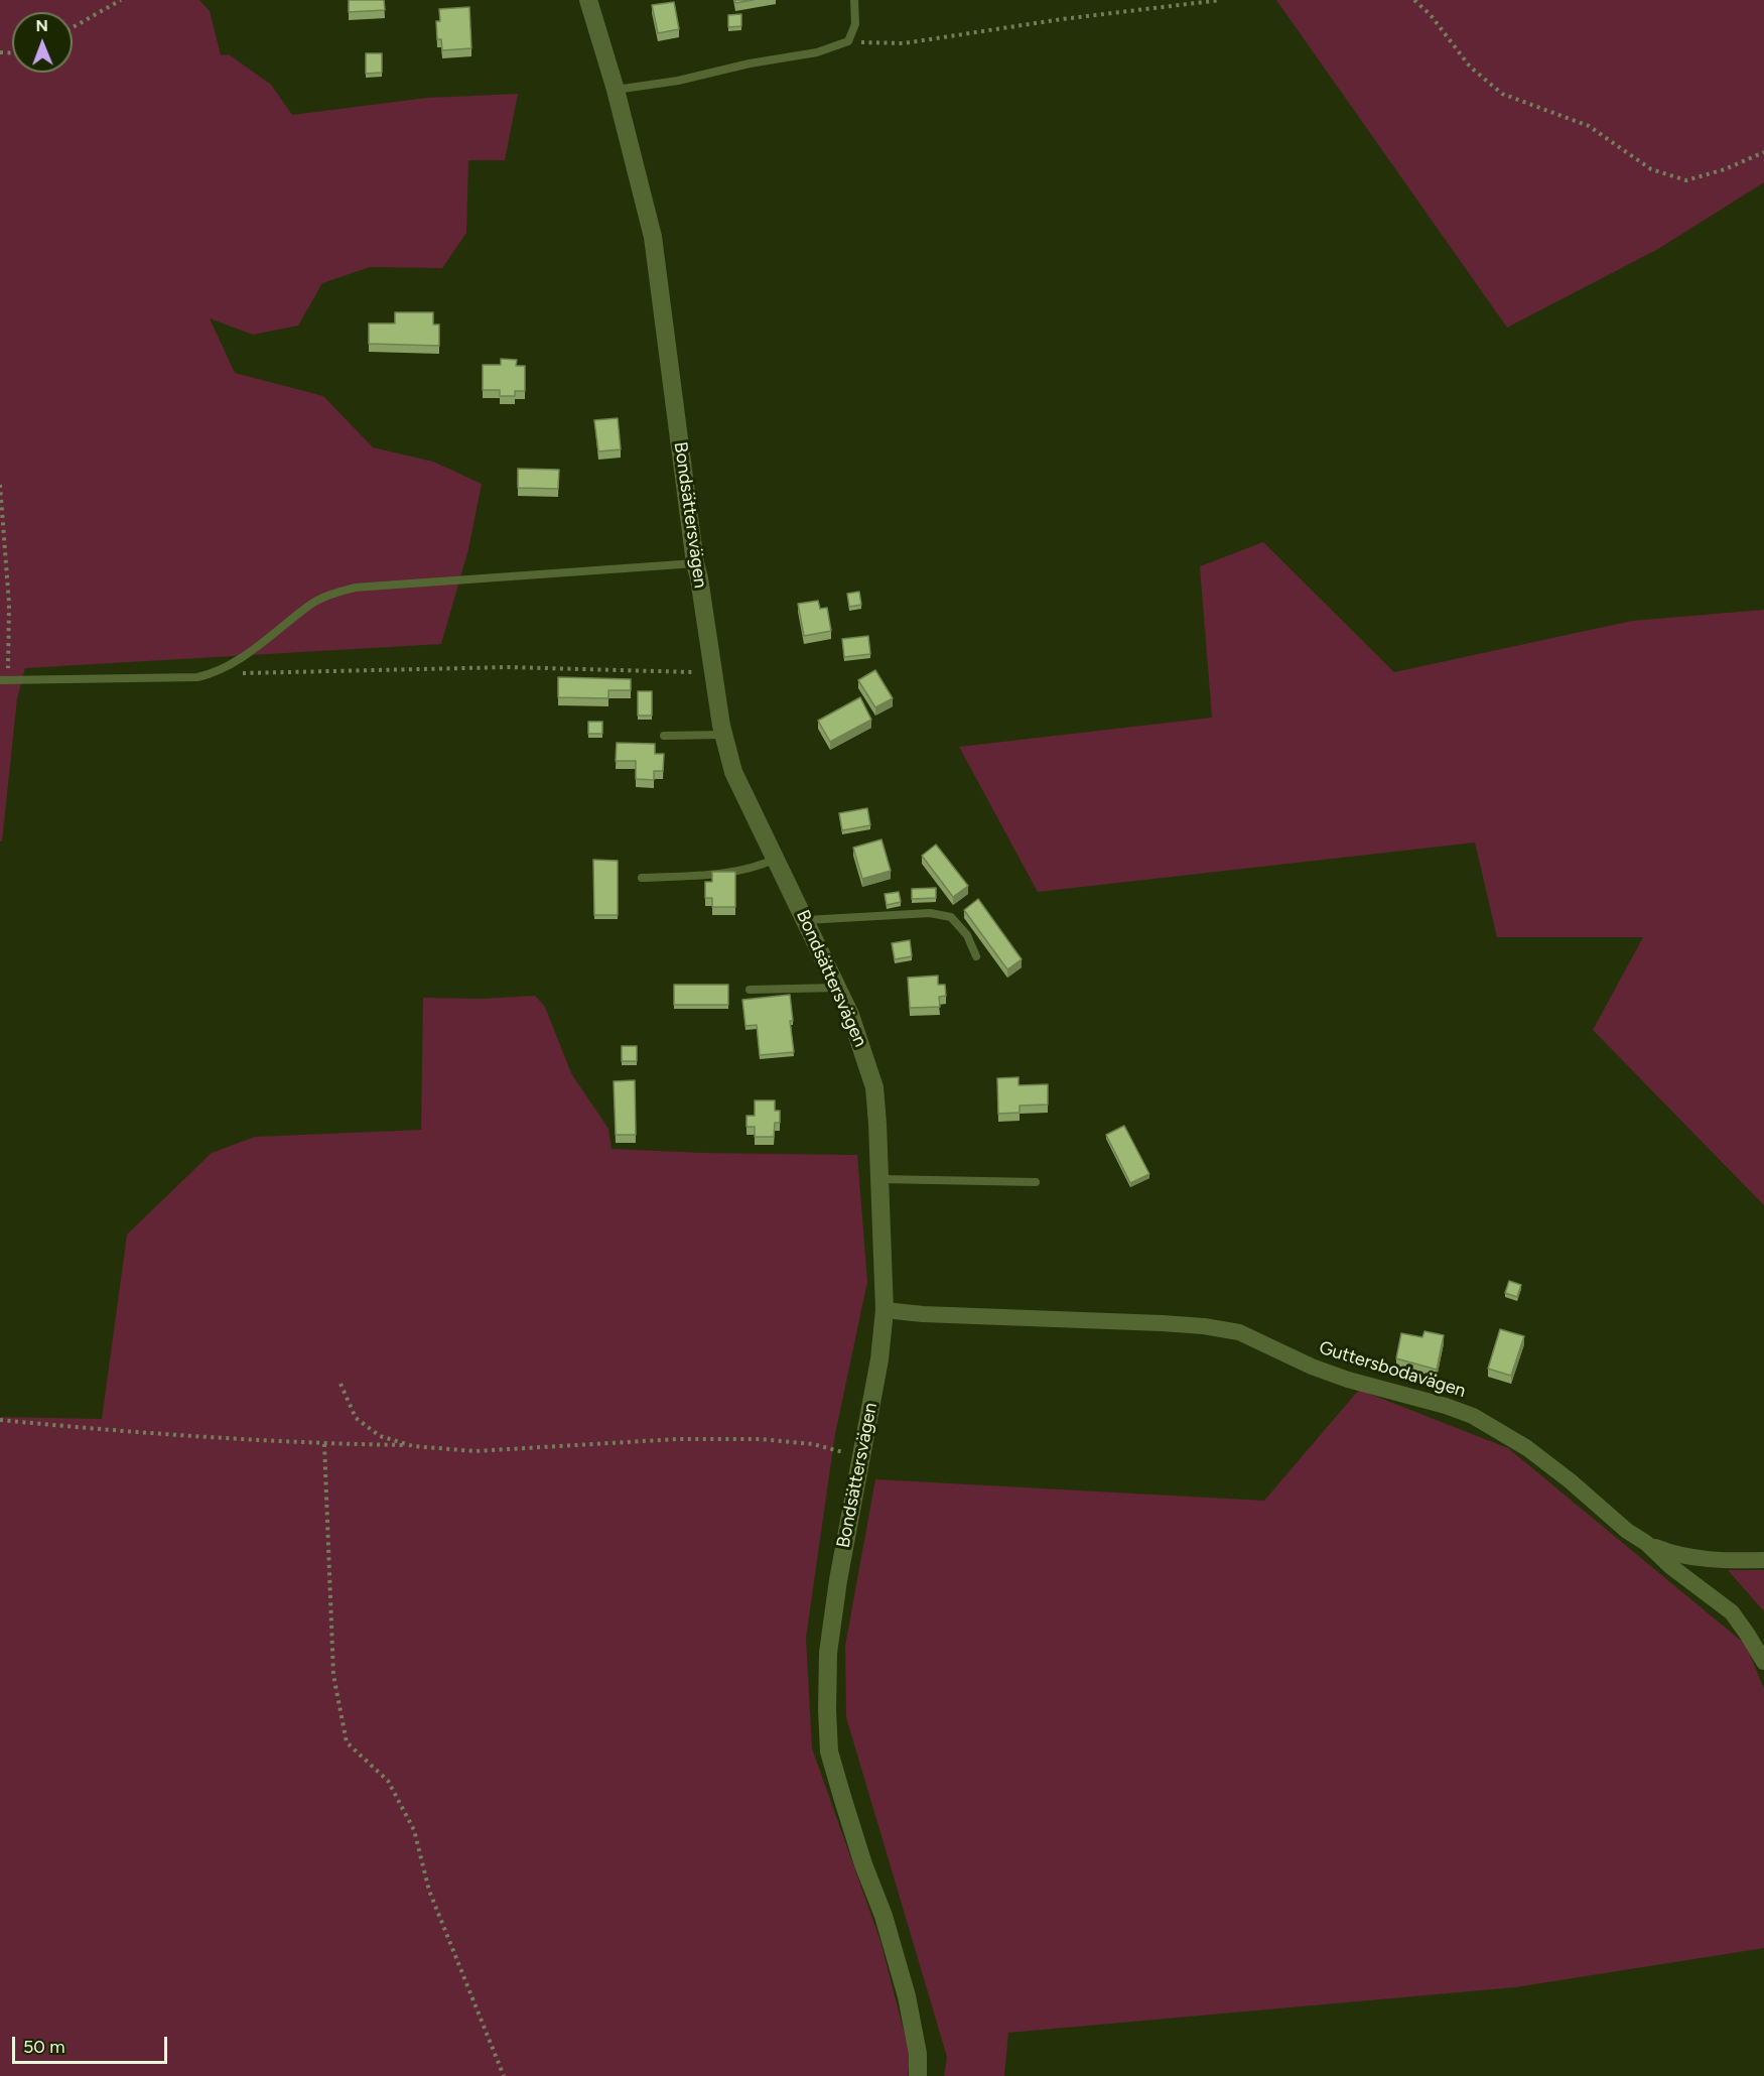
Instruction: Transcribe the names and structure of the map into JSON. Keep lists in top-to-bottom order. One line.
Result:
{"streets":{"street":["Bondsättersvägen","Guttersbodavägen"]},"crossings":[["Bondsättersvägen","Guttersbodavägen"]],"scale_bar":"50 m","north":"top"}
